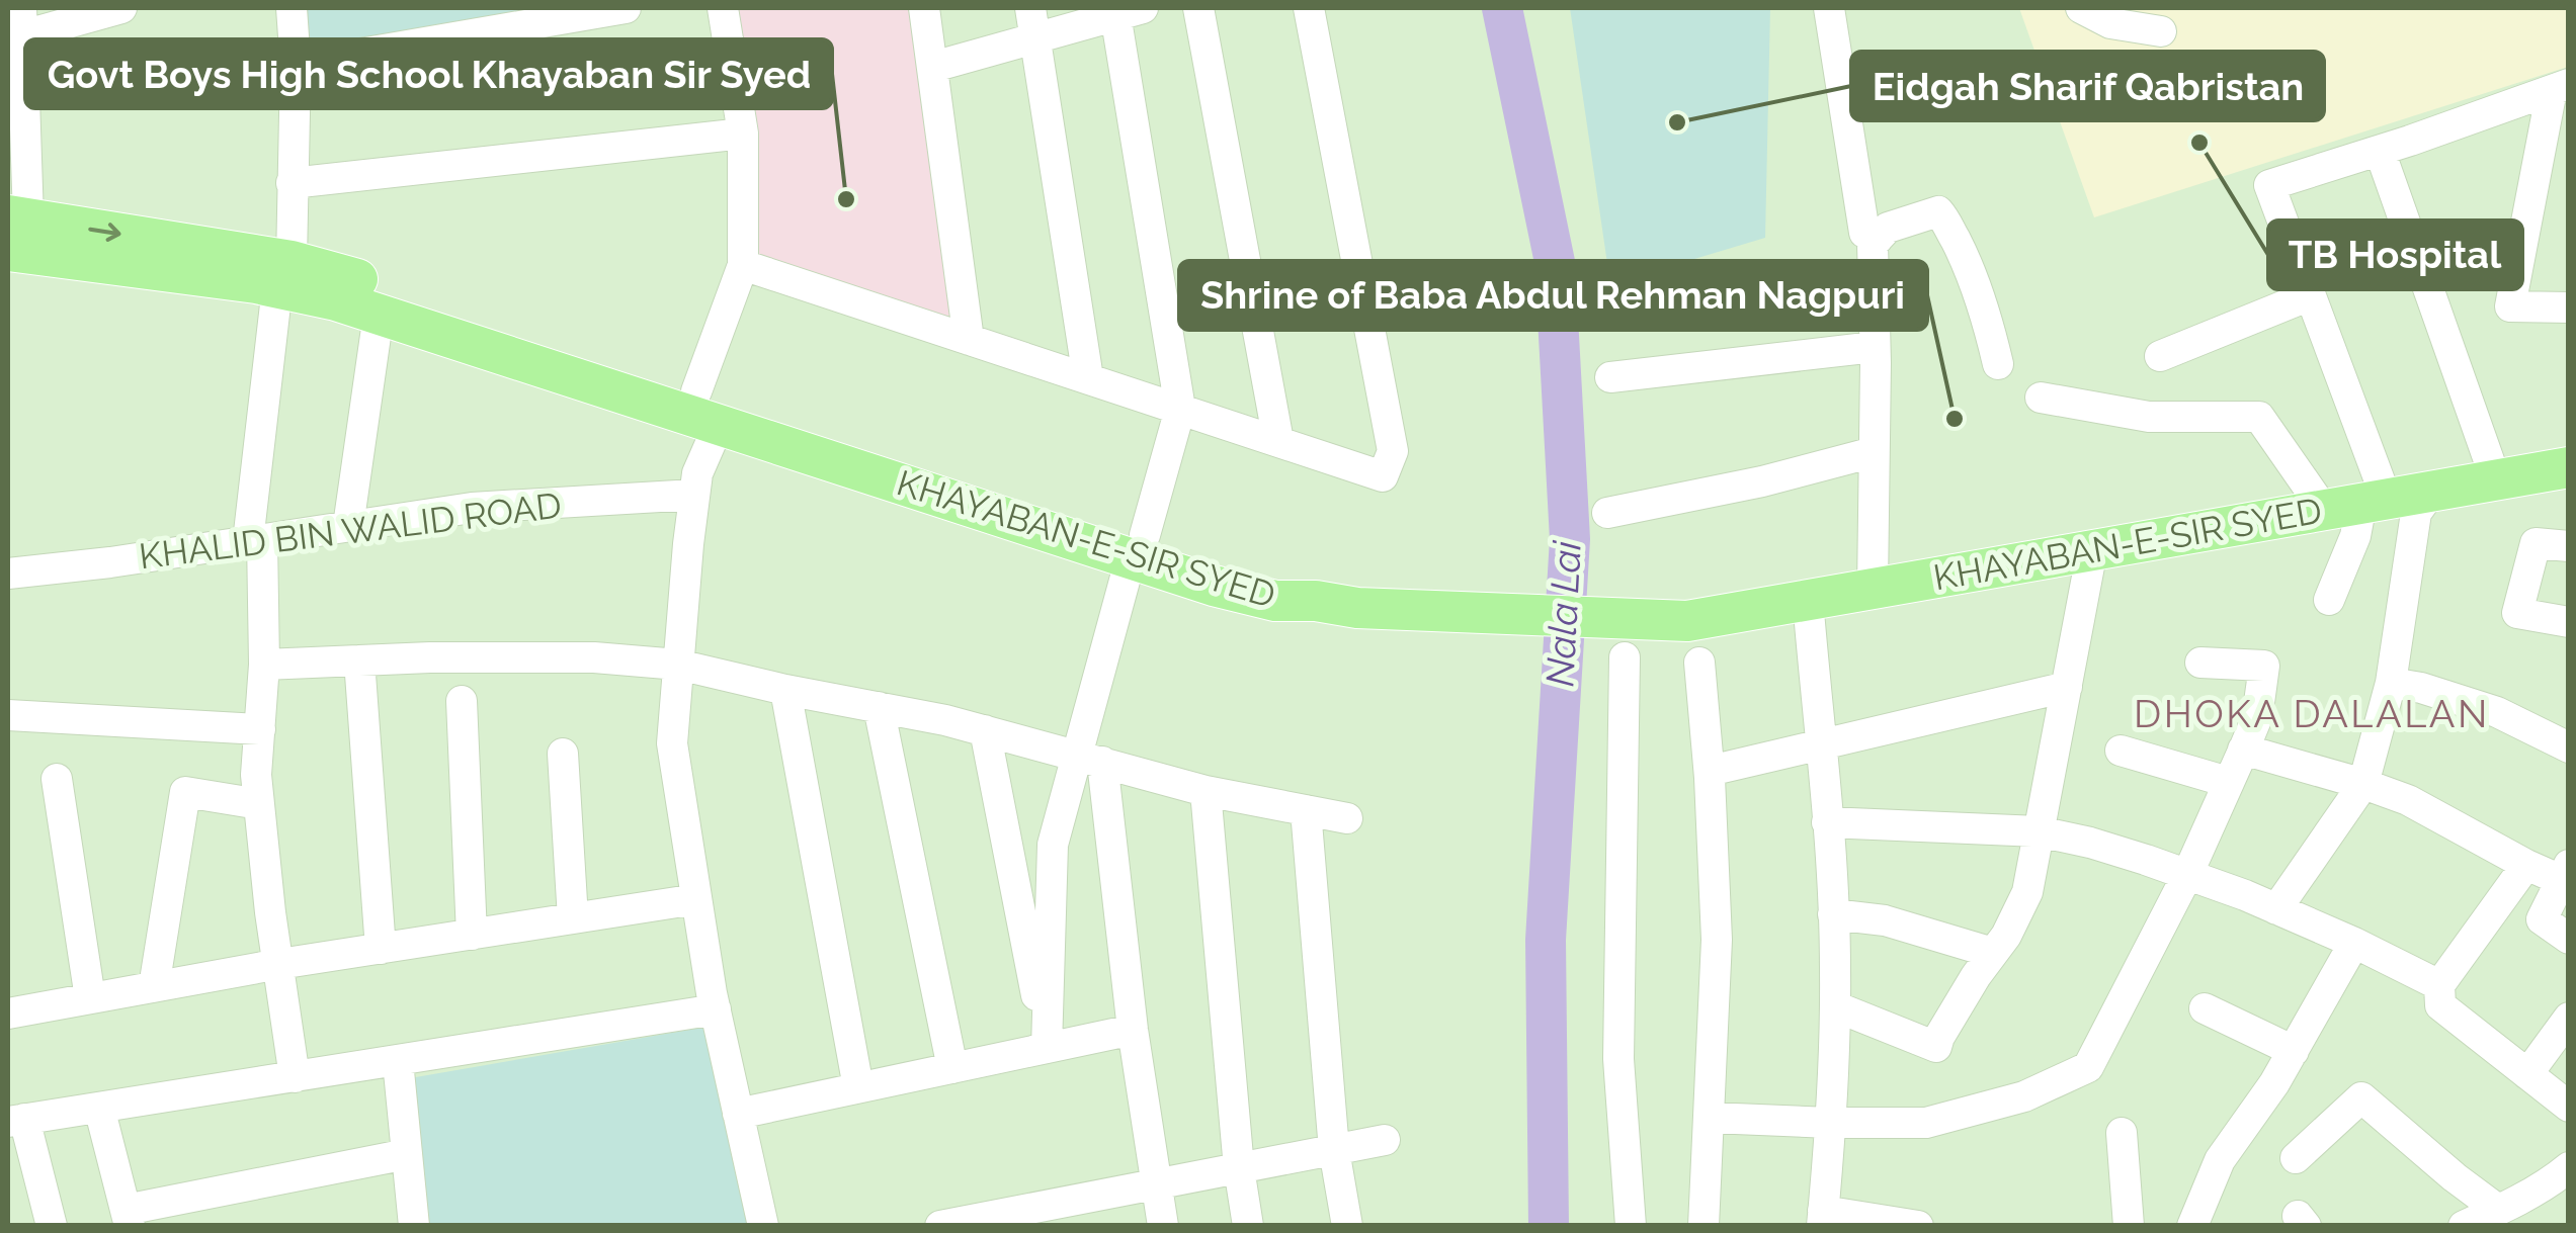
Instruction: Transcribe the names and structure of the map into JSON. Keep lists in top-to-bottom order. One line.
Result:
{"streets":{"main road":["KHAYABAN-E-SIR SYED"],"street":["KHALID BIN WALID ROAD"]},"districts":["DHOKA DALALAN"],"water":["Nala Lai"],"places":["Eidgah Sharif Qabristan","TB Hospital","Govt Boys High School Khayaban Sir Syed","Shrine of Baba Abdul Rehman Nagpuri"]}
